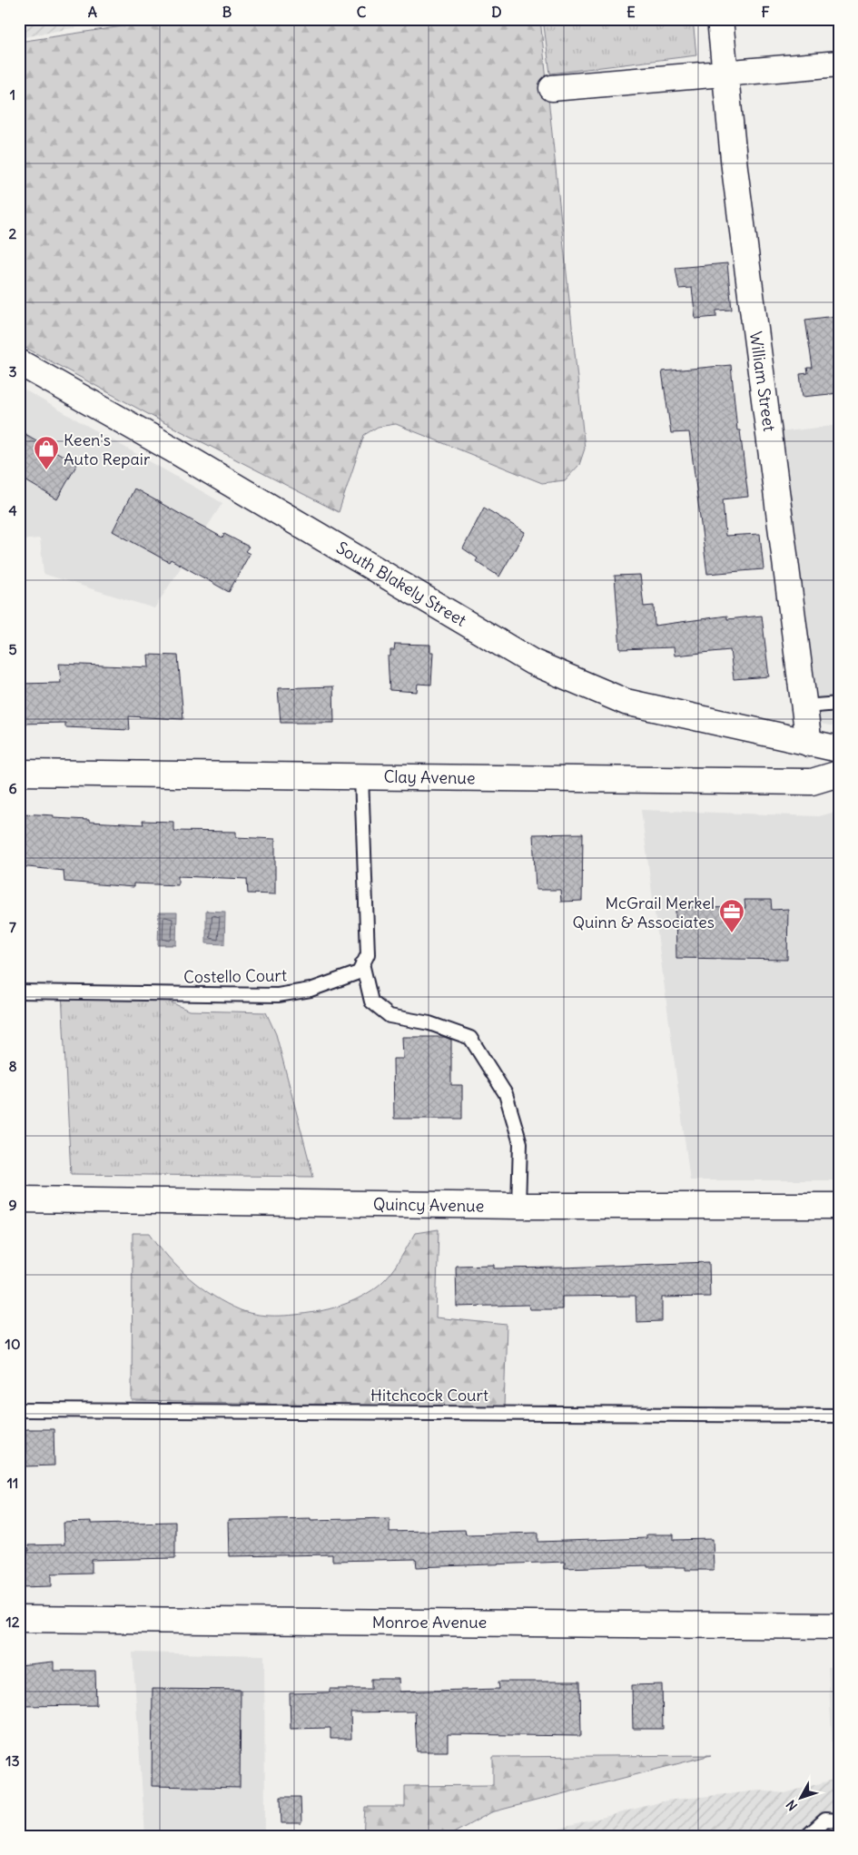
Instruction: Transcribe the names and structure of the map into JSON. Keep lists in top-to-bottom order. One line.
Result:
{"streets":{"street":["William Street","South Blakely Street","Clay Avenue","Quincy Avenue","Monroe Avenue"],"lane":["Costello Court","Hitchcock Court"]},"crossings":[["William Street","South Blakely Street"]],"places":{"shop":["Keen's Auto Repair"],"office":["McGrail Merkel Quinn & Associates"]},"north":"bottom left","grid":{"columns":["A","B","C","D","E","F"],"rows":["1","2","3","4","5","6","7","8","9","10","11","12","13"]}}
